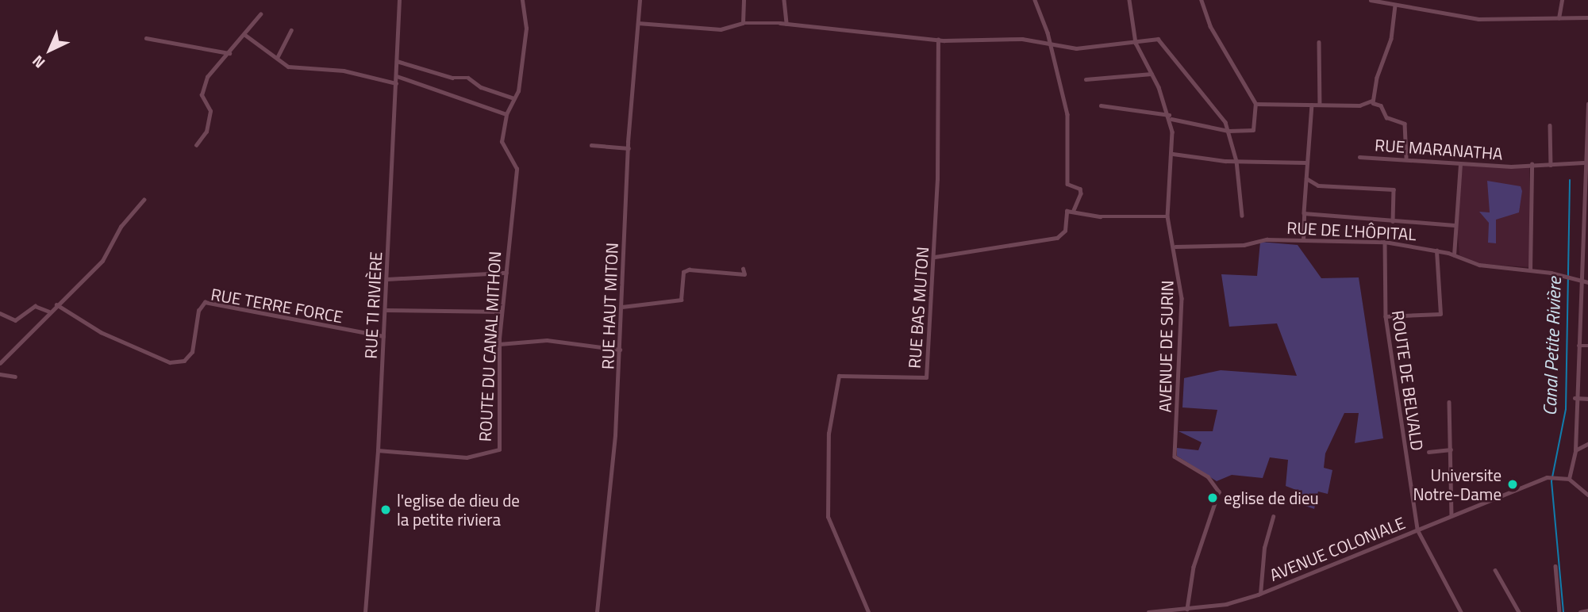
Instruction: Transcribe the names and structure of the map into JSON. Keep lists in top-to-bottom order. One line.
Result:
{"streets":{"street":["RUE MARANATHA","RUE DE L'HÔPITAL","RUE TERRE FORCE","RUE TI RIVIÈRE","RUE HAUT MITON","RUE BAS MUTON","ROUTE DU CANAL MITHON","AVENUE DE SURIN","ROUTE DE BELVALD","AVENUE COLONIALE"]},"crossings":[["RUE DE L'HÔPITAL","AVENUE DE SURIN"],["RUE DE L'HÔPITAL","ROUTE DE BELVALD"],["RUE TERRE FORCE","RUE TI RIVIÈRE"],["RUE TI RIVIÈRE","ROUTE DU CANAL MITHON"],["AVENUE DE SURIN","AVENUE COLONIALE"],["ROUTE DE BELVALD","AVENUE COLONIALE"]],"water":["Canal Petite Rivière"],"places":["Universite Notre-Dame","eglise de dieu","l'eglise de dieu de la petite riviera"],"north":"bottom left"}
